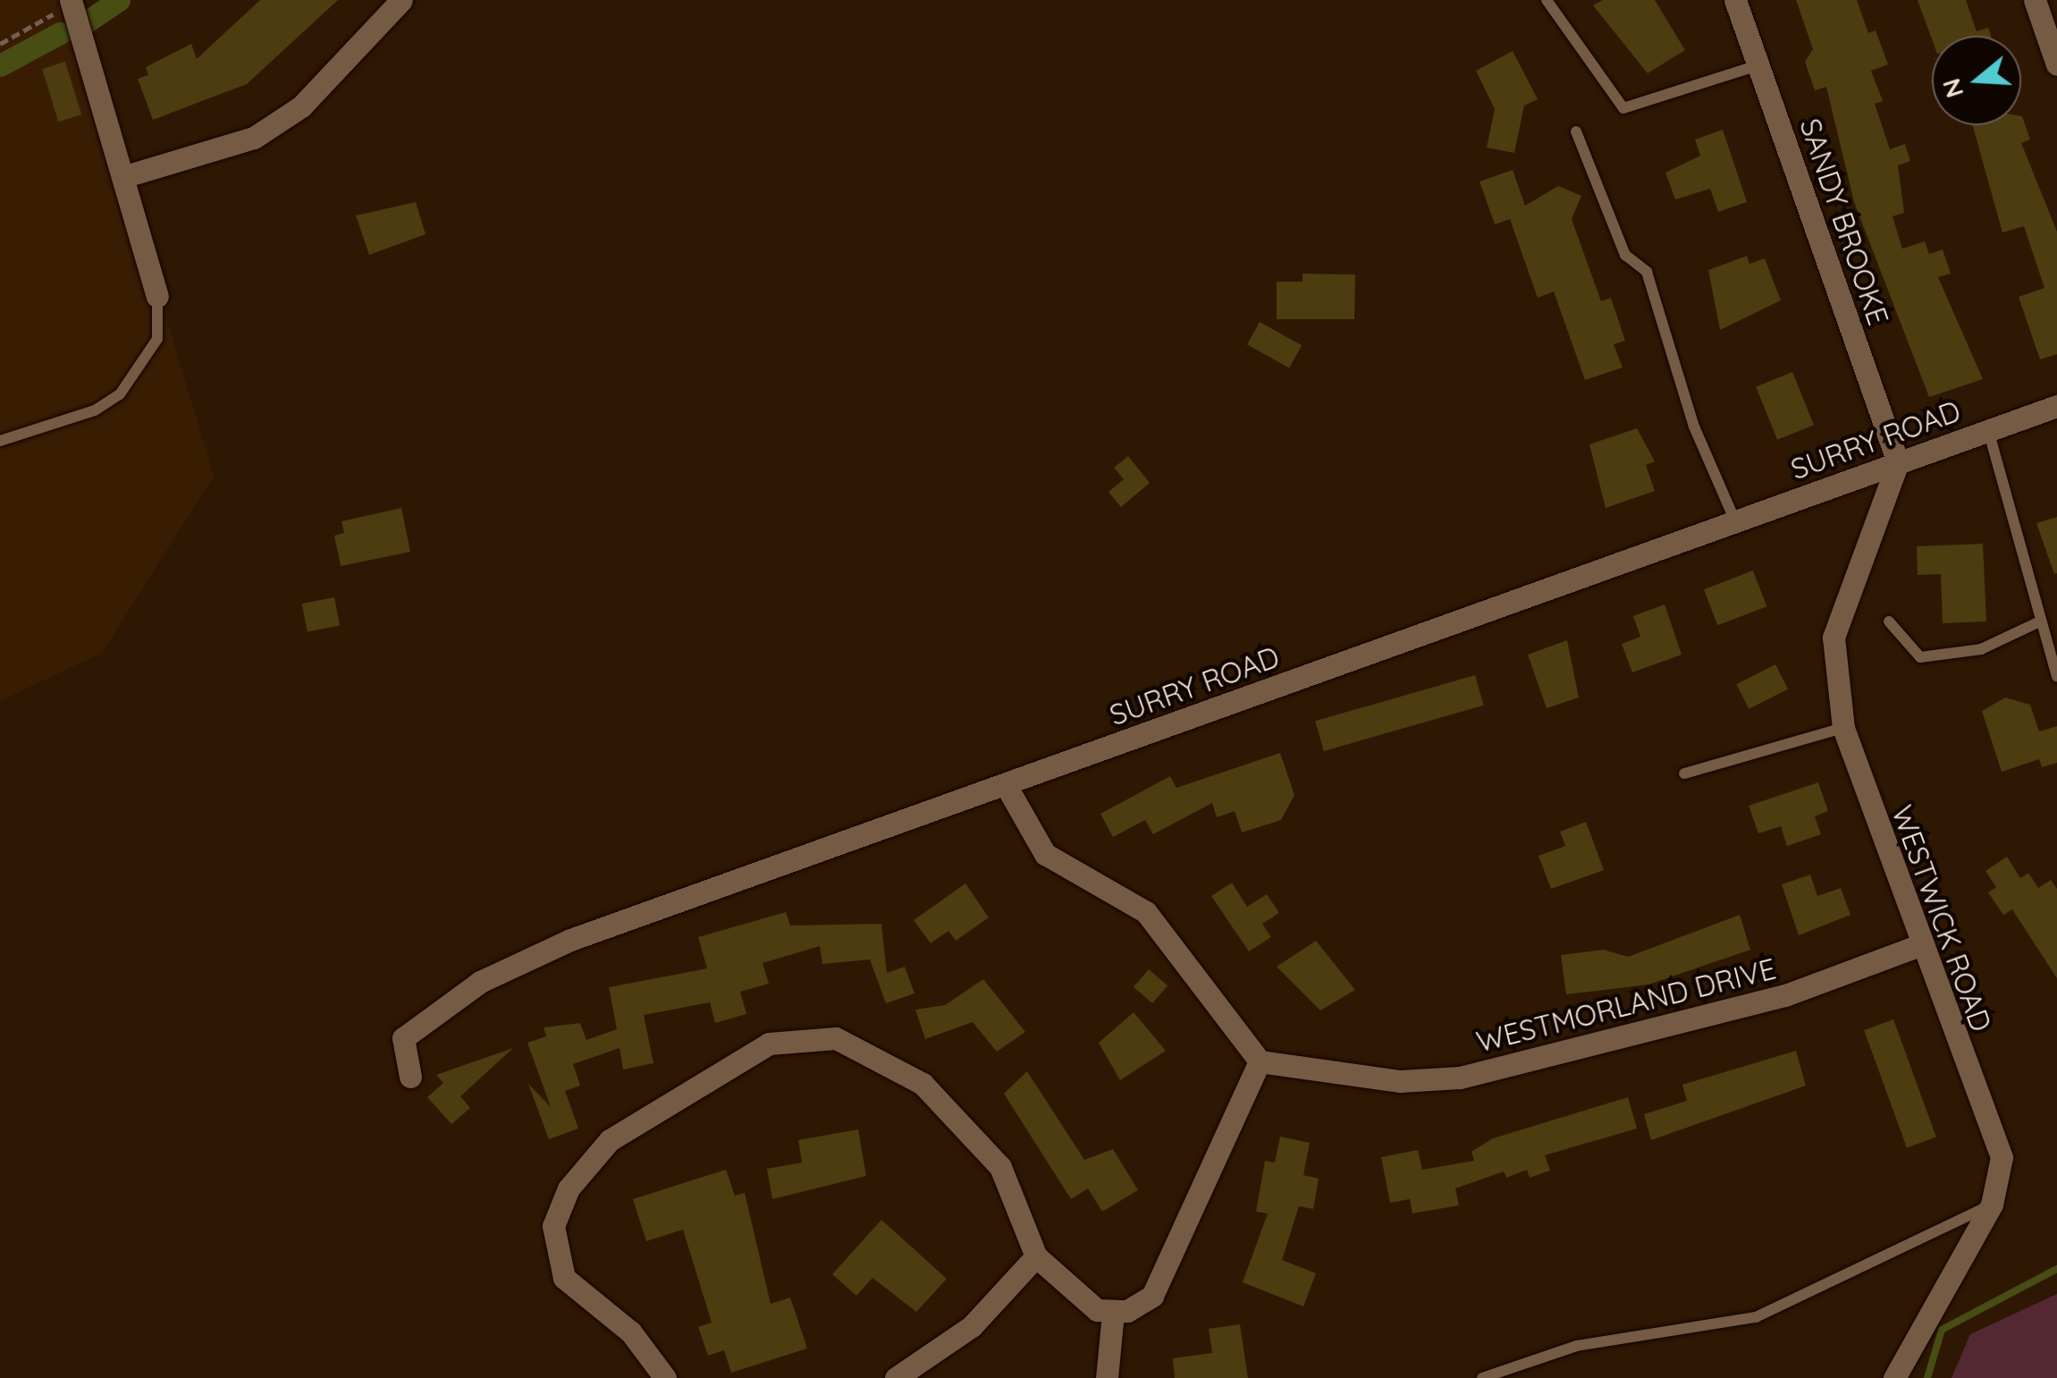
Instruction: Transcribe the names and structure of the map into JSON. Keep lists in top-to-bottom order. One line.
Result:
{"streets":{"street":["SANDY BROOKE","SURRY ROAD","WESTWICK ROAD","WESTMORLAND DRIVE"]},"crossings":[["SANDY BROOKE","SURRY ROAD"],["SANDY BROOKE","WESTWICK ROAD"],["SURRY ROAD","WESTWICK ROAD"],["WESTWICK ROAD","WESTMORLAND DRIVE"]],"north":"left"}
